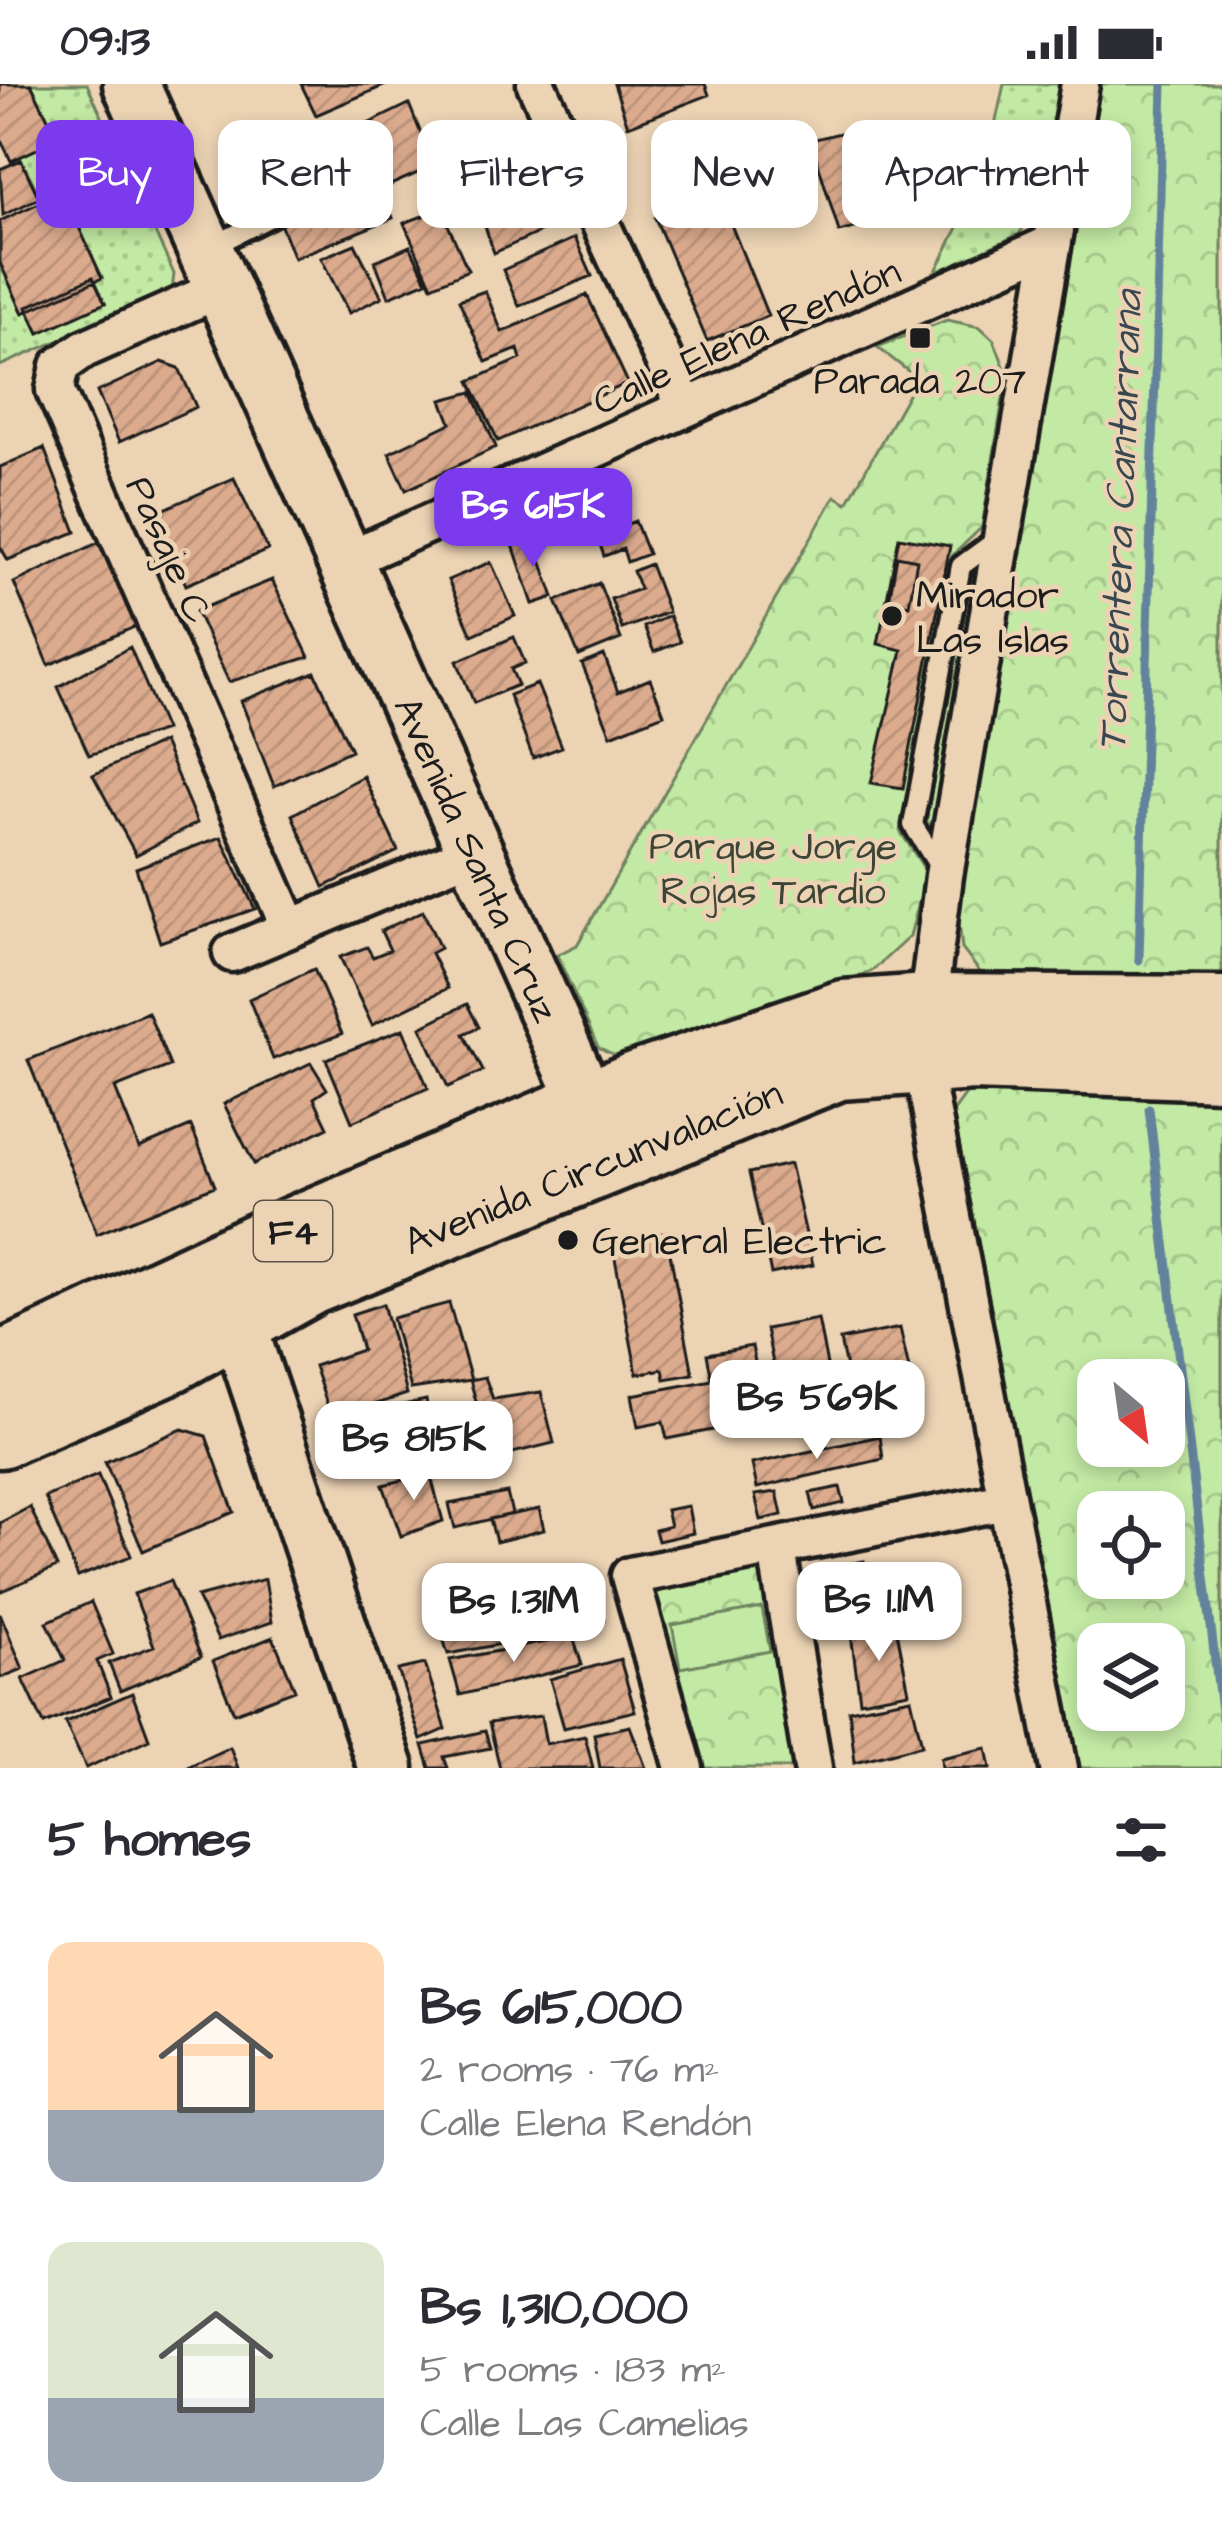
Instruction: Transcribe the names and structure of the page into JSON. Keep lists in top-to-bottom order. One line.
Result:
{"streets":{"highway":["Avenida Circunvalación","F4"],"main road":["Avenida Santa Cruz"],"street":["Calle Elena Rendón","Pasaje C"]},"crossings":[["Calle Elena Rendón","Avenida Santa Cruz"],["Pasaje C","Avenida Santa Cruz"],["Avenida Santa Cruz","Avenida Circunvalación"]],"water":["Torrentera Cantarrana"],"parks":["Parque Jorge Rojas Tardio"],"places":{"transit":["Parada 207"],"other":["Mirador Las Islas","General Electric"]},"north":"bottom right","page":{"status":"09:13","chip":["Buy","Rent","Filters","New","Apartment"],"price":["Bs 615K","Bs 569K","Bs 815K","Bs 1.1M","Bs 1.31M"],"heading":"5 homes","list":[{"name":"Bs 615,000","note":"2 rooms · 76 m² · Calle Elena Rendón"},{"name":"Bs 1,310,000","note":"5 rooms · 183 m² · Calle Las Camelias"}]}}
